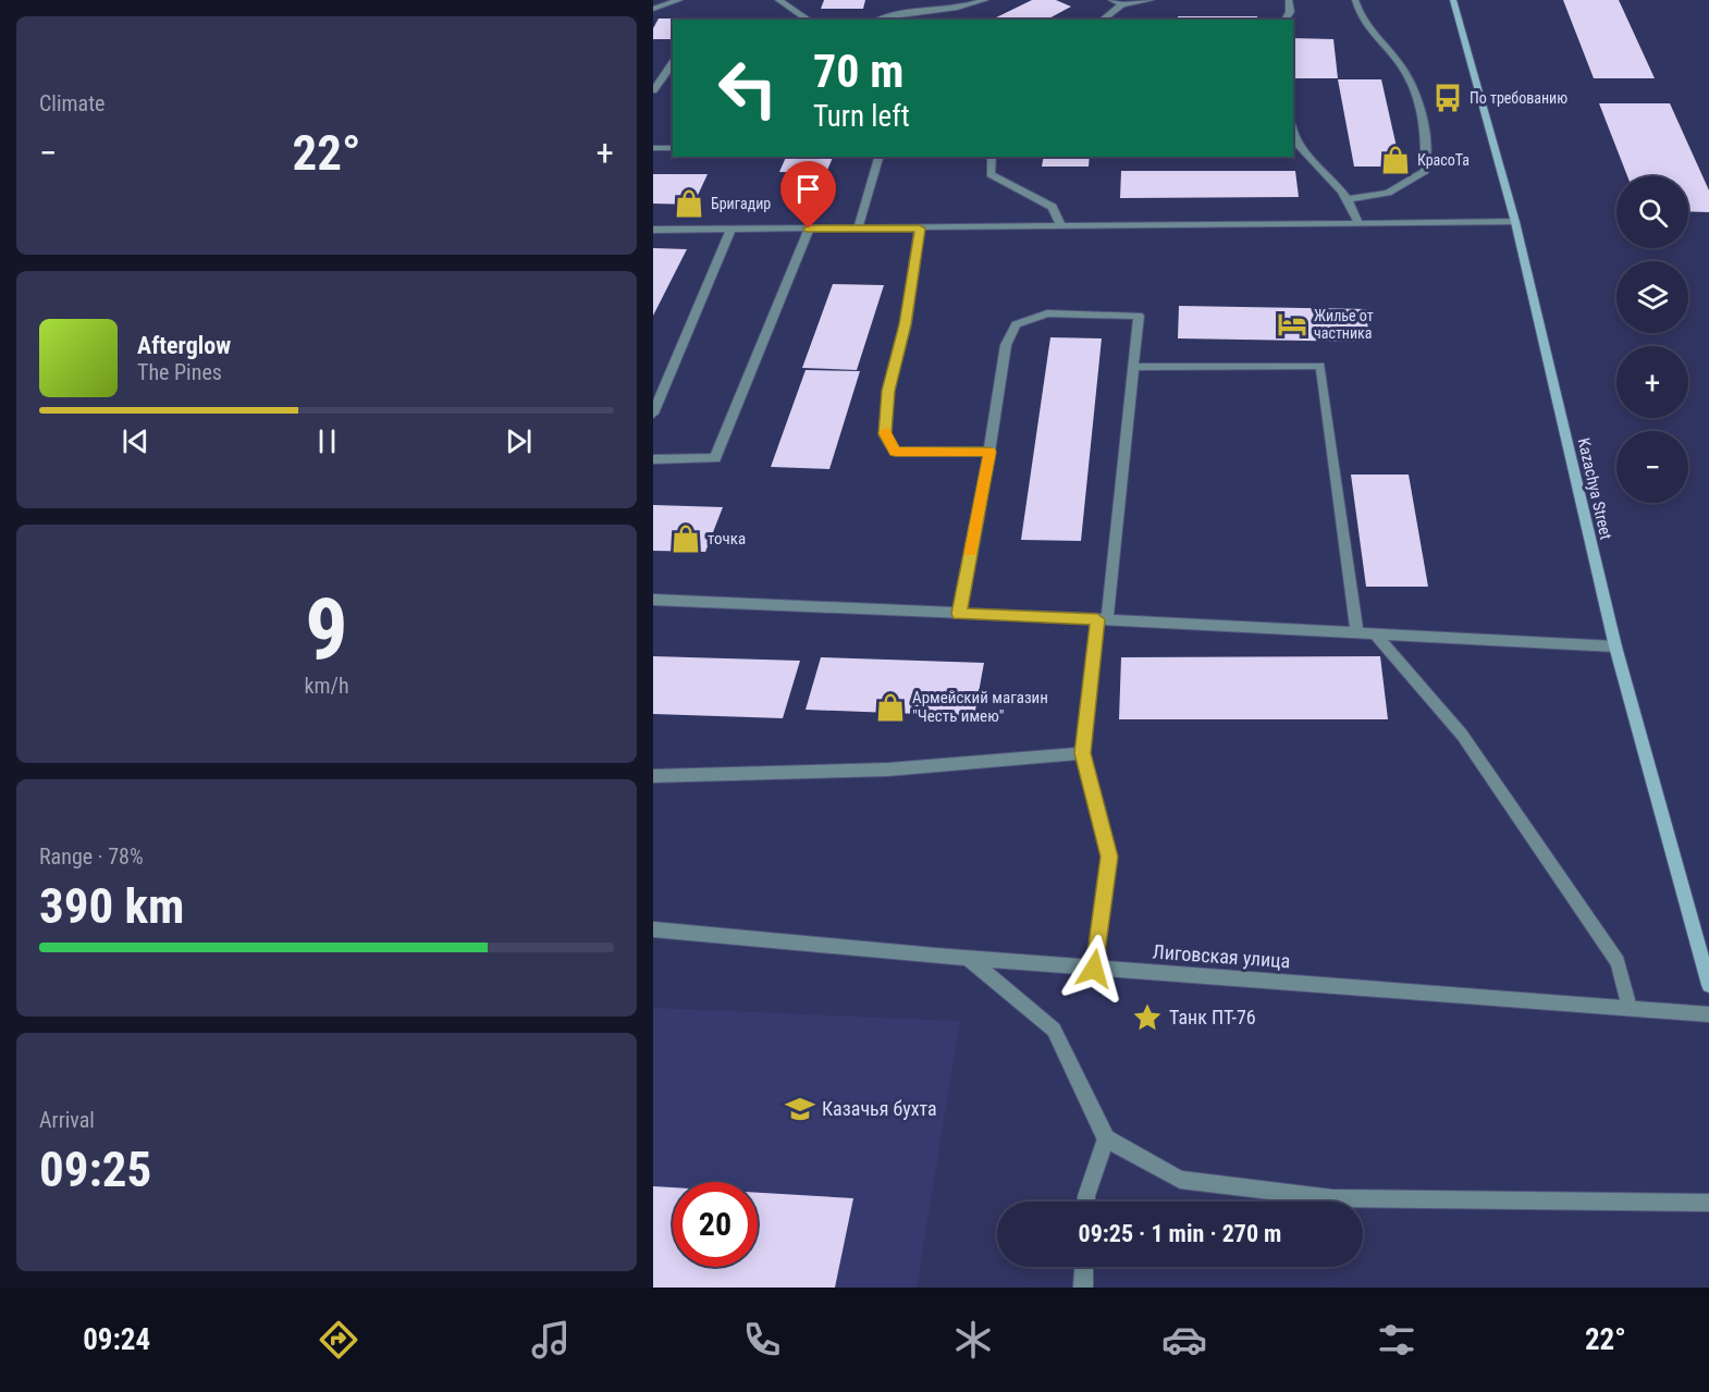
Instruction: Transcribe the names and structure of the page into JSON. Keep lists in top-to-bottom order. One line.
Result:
{"streets":{"street":["Kazachya Street","Лиговская улица"]},"places":{"bus stop":["По требованию"],"shop":["КрасоТа","Бригадир","точка","Армейский магазин \"Честь имею\""],"hotel":["Жилье от частника"],"place":["Танк ПТ-76"],"school or university":["Казачья бухта"]},"page":{"tile":["Climate",["9","km/h"],["Range · 78%","390 km"],["Arrival","09:25"]],"turn":["70 m","Turn left"],"heat":["−","22°","+"],"map_buttons":["+","−"],"song":["Afterglow","The Pines"],"limit":"20","trip":"09:25 · 1 min · 270 m","tabs":["09:24","22°"]}}
